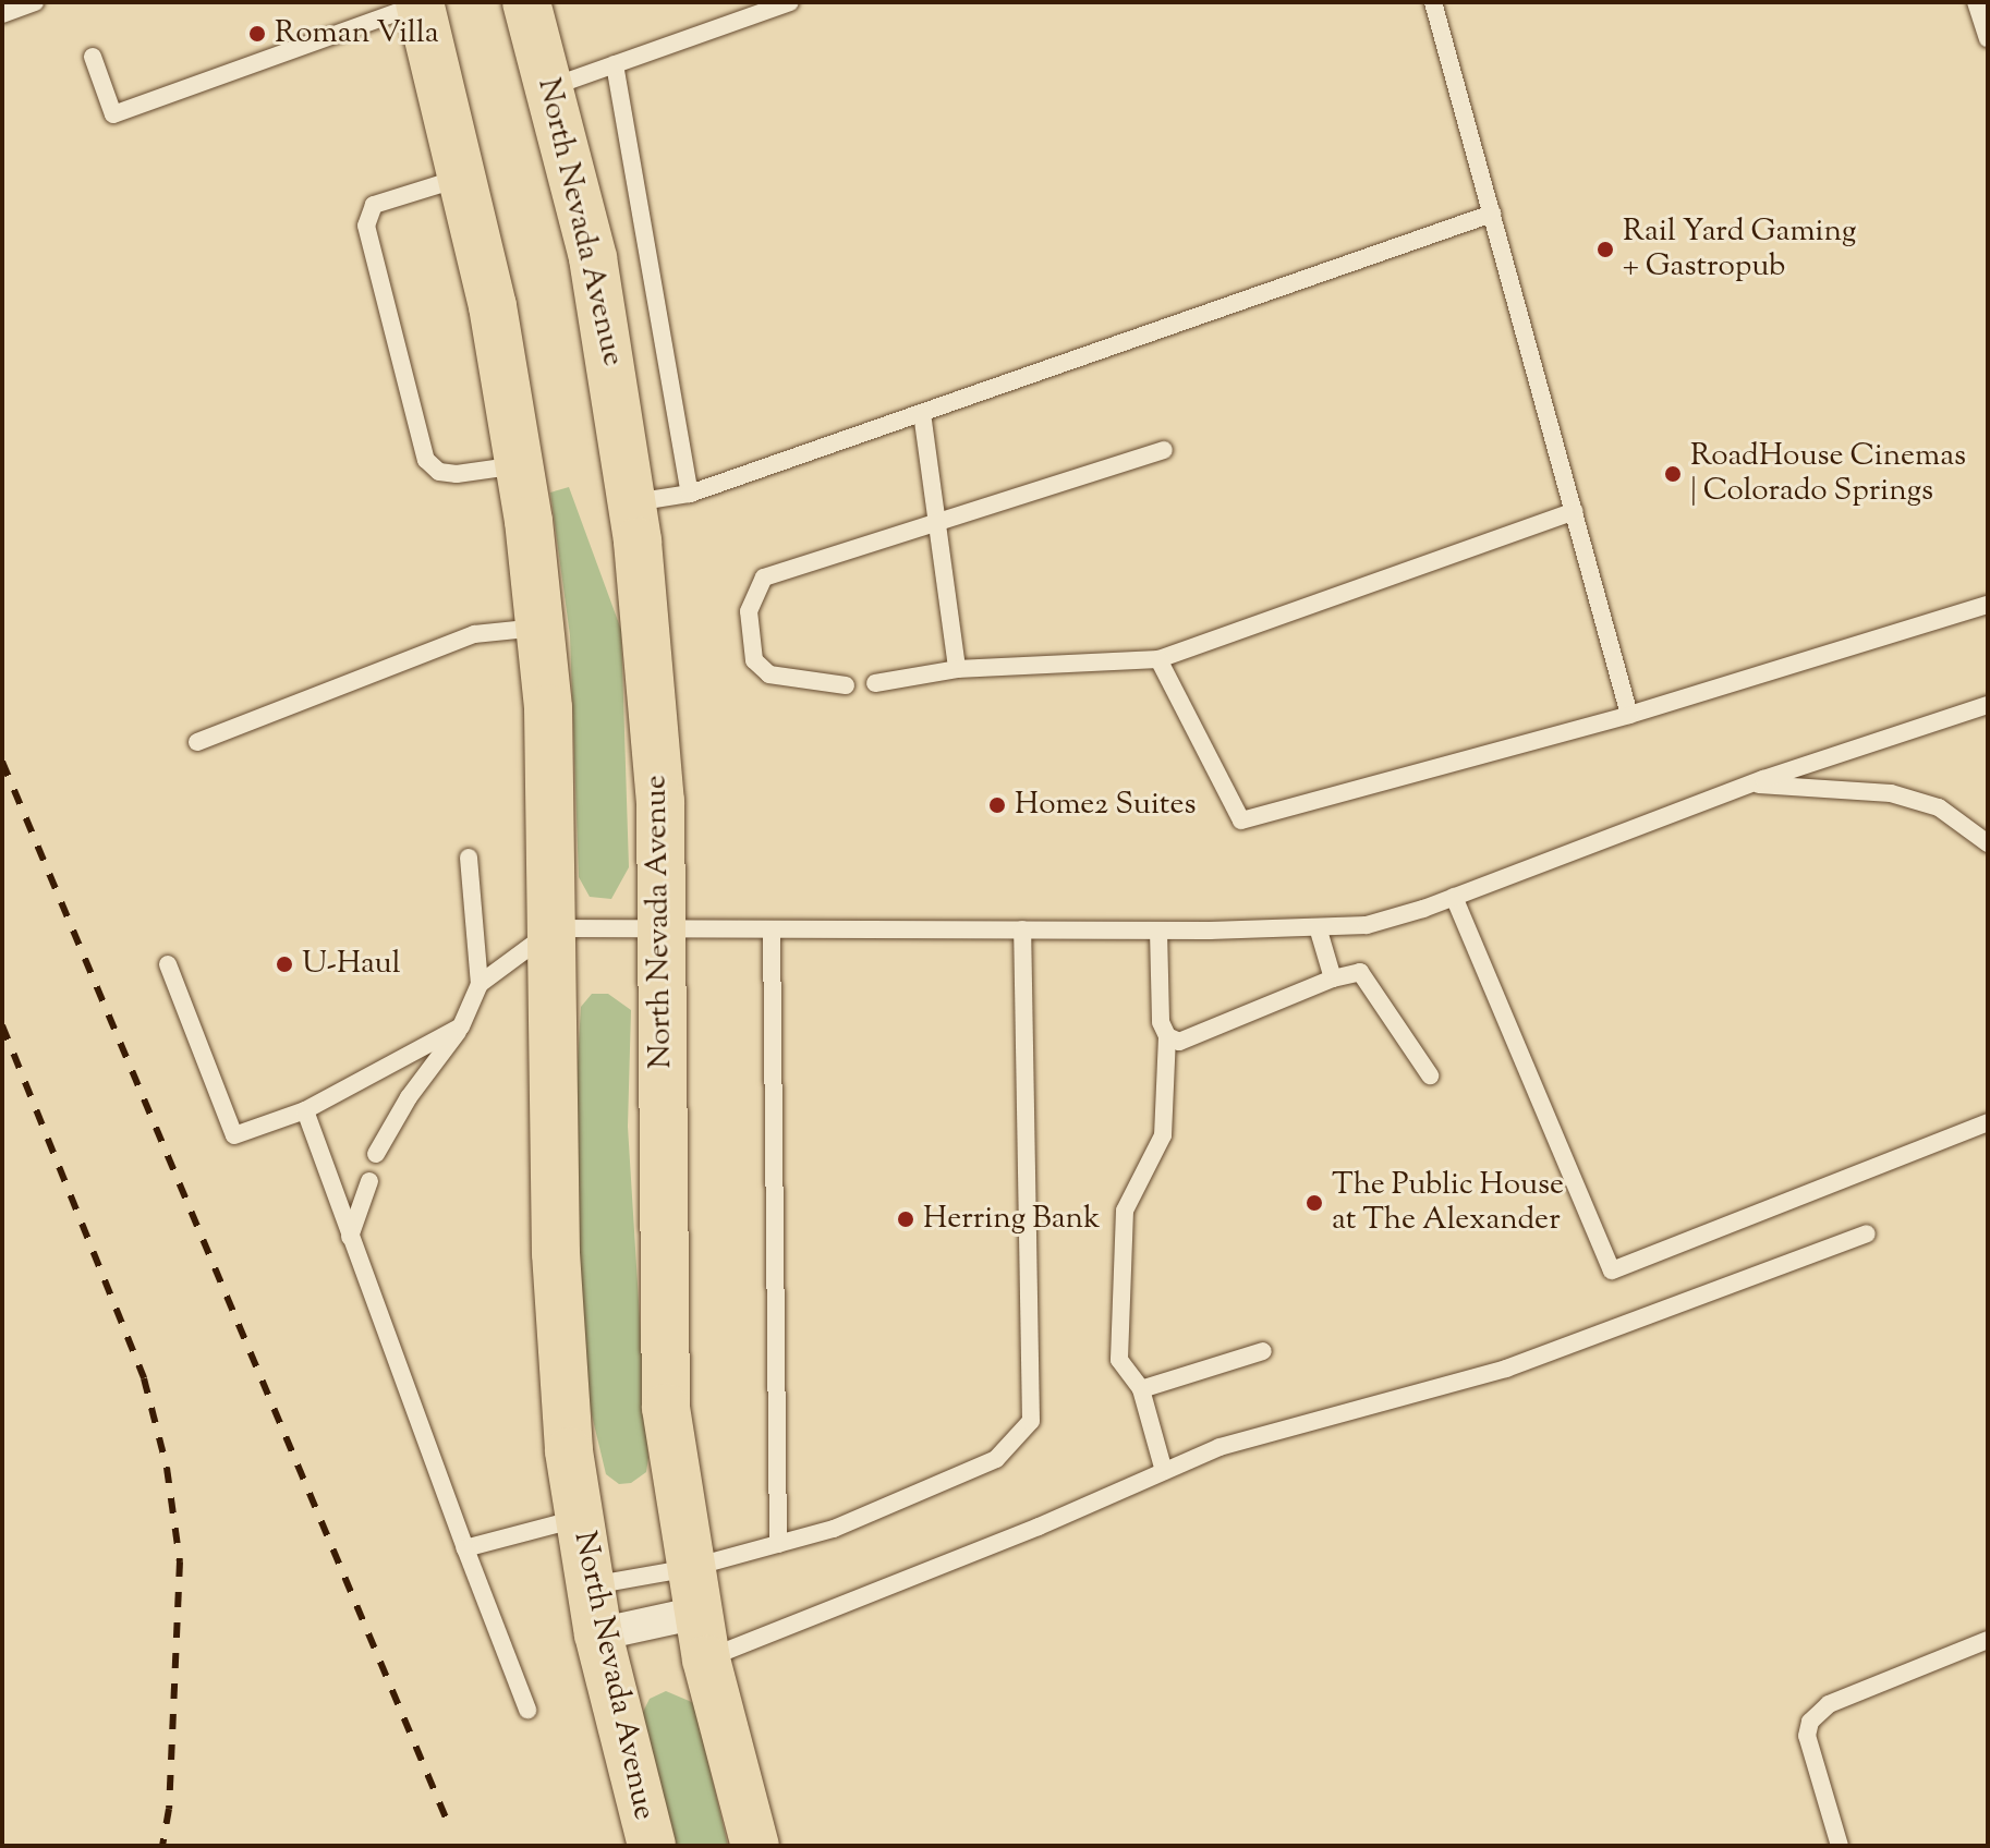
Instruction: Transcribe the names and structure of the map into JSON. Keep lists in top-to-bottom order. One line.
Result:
{"streets":{"main road":["North Nevada Avenue"]},"places":["Roman Villa","Rail Yard Gaming + Gastropub","RoadHouse Cinemas | Colorado Springs","Home2 Suites","U-Haul","The Public House at The Alexander","Herring Bank"]}
